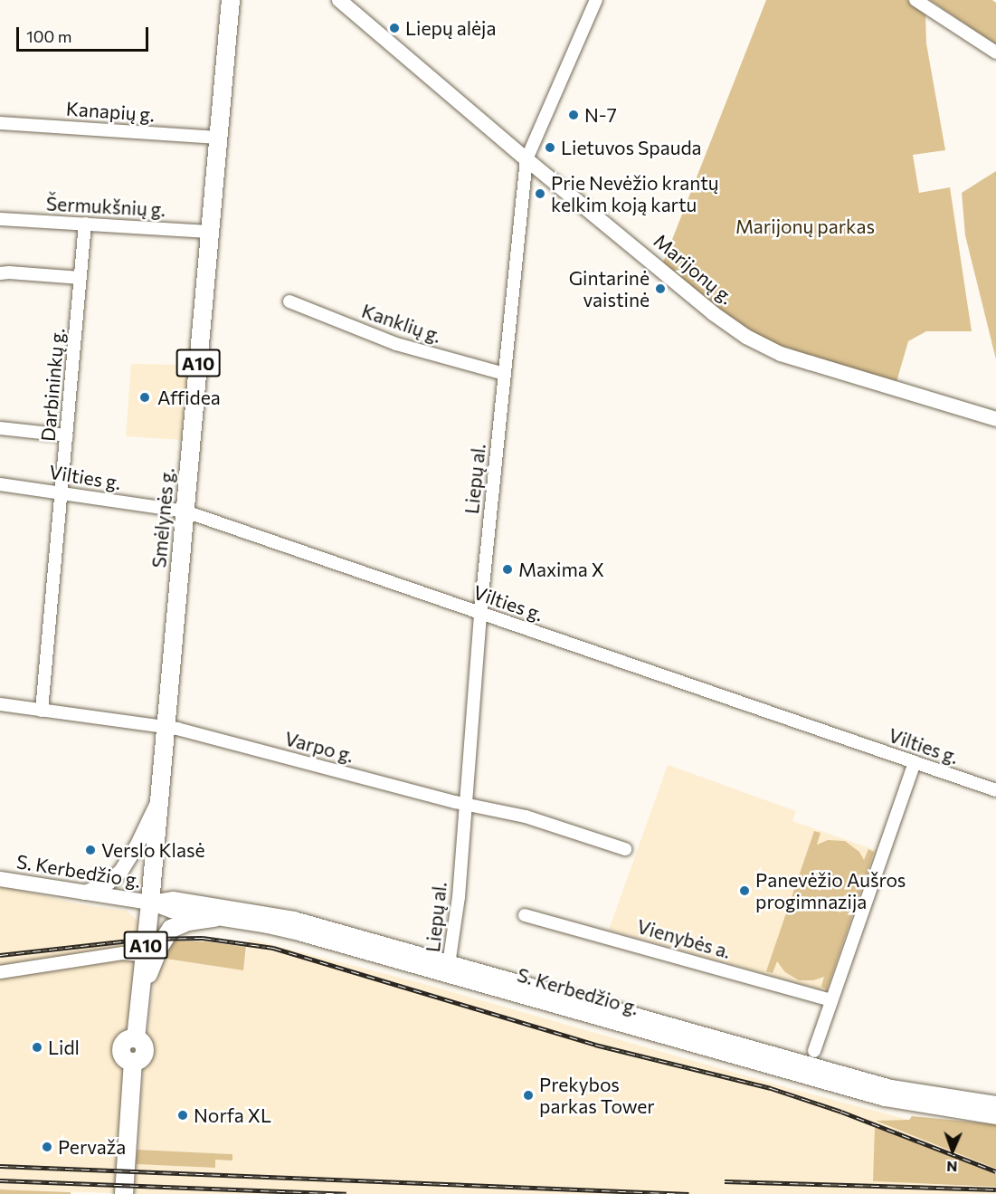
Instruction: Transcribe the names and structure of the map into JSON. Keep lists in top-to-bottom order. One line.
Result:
{"streets":{"highway":["A10","Smėlynės g."],"main road":["Marijonų g.","S. Kerbedžio g."],"street":["Kanapių g.","Šermukšnių g.","Kanklių g.","Darbininkų g.","Vilties g.","Liepų al.","Varpo g.","Vienybės a."]},"crossings":[["Kanapių g.","Smėlynės g."],["Šermukšnių g.","Darbininkų g."],["Šermukšnių g.","Smėlynės g."],["Marijonų g.","Liepų al."],["Kanklių g.","Liepų al."],["Darbininkų g.","Vilties g."],["Darbininkų g.","Varpo g."],["Vilties g.","Liepų al."],["Vilties g.","Smėlynės g."],["Liepų al.","Varpo g."],["Liepų al.","S. Kerbedžio g."],["Smėlynės g.","Varpo g."],["Smėlynės g.","S. Kerbedžio g."]],"parks":["Marijonų parkas"],"places":["Liepų alėja","N-7","Lietuvos Spauda","Prie Nevėžio krantų kelkim koją kartu","Gintarinė vaistinė","Affidea","Maxima X","Verslo Klasė","Panevėžio Aušros progimnazija","Lidl","Prekybos parkas Tower","Norfa XL","Pervaža"],"scale_bar":"100 m","north":"bottom"}
